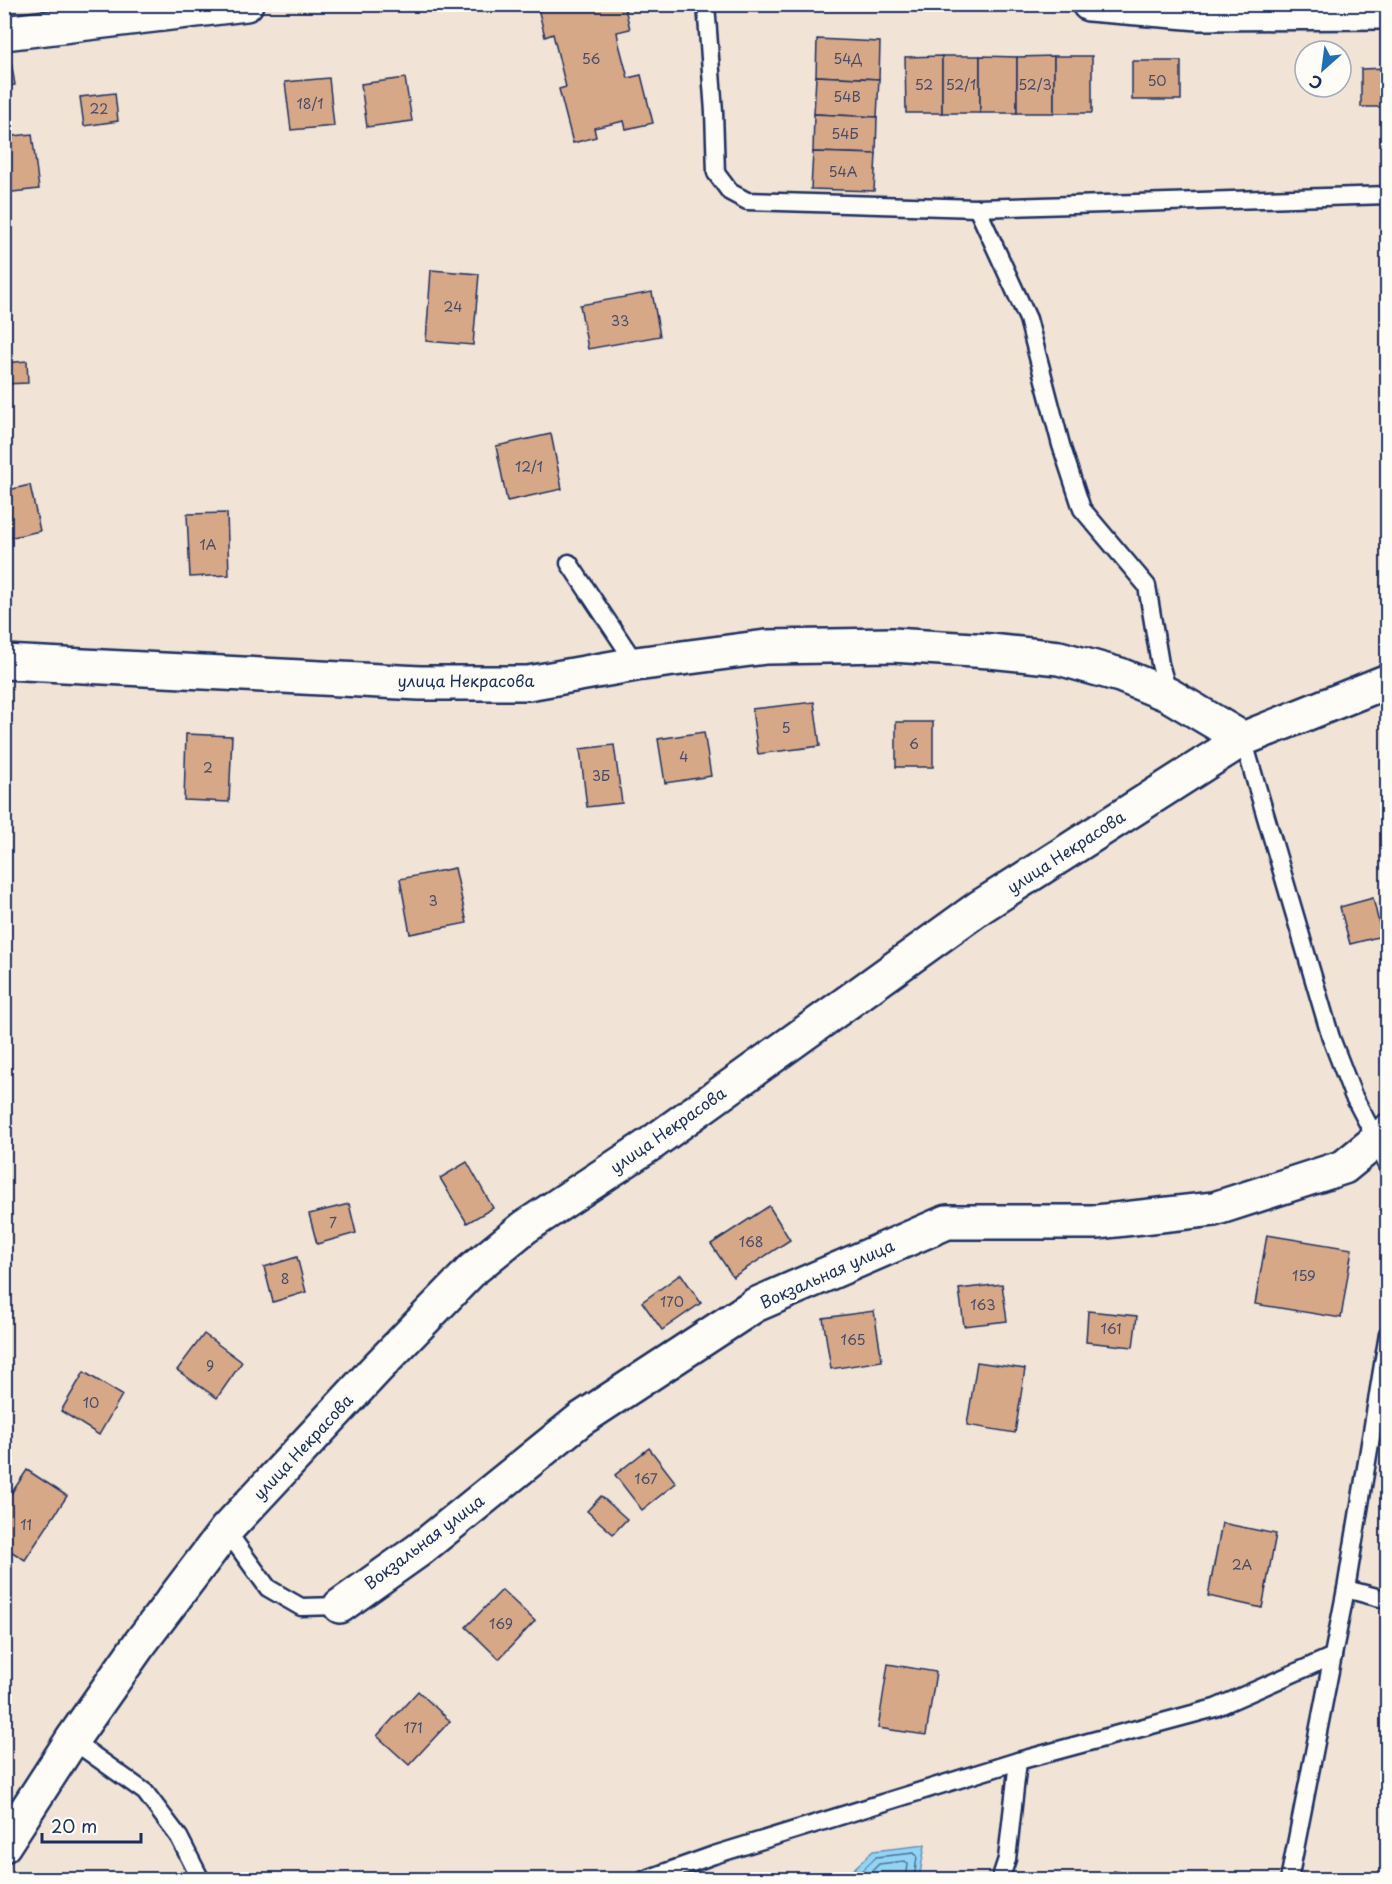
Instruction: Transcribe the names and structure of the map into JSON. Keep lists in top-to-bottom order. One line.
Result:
{"streets":{"street":["улица Некрасова","Вокзальная улица"]},"house_numbers":["56","54Д","50","52","52/1","52/3","54В","18/1","22","54Б","54А","24","33","12/1","1А","5","6","4","2","3Б","3","7","168","159","8","170","163","161","165","9","10","167","11","2А","169","171"],"scale_bar":"20 m","north":"bottom left"}
